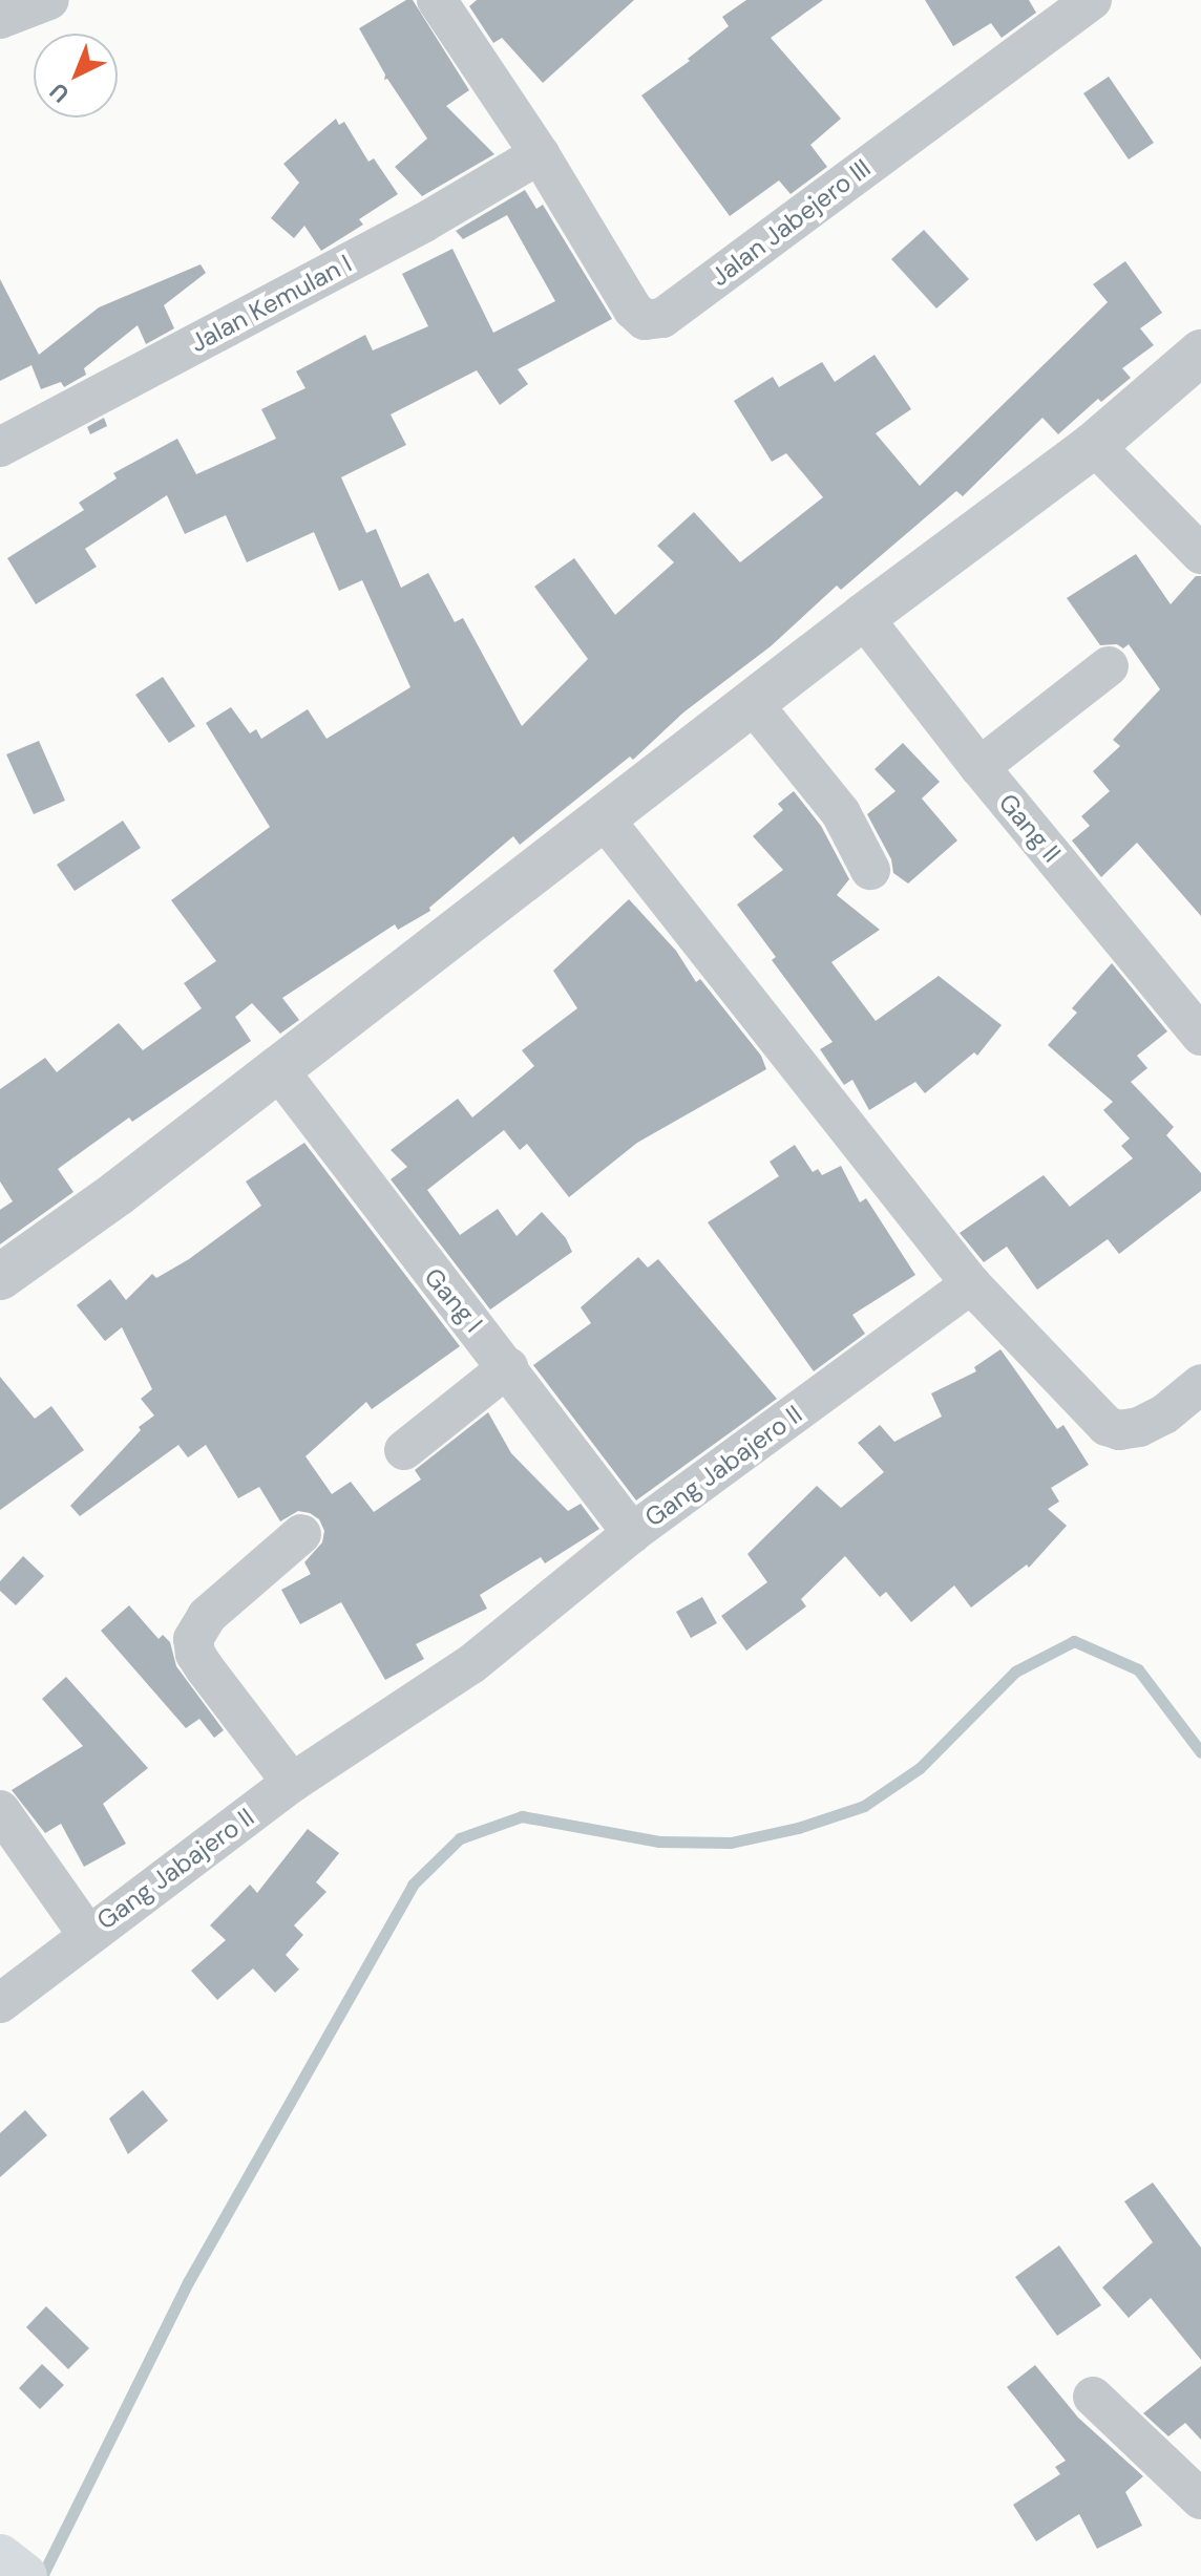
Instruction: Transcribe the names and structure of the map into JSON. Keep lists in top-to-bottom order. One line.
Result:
{"streets":{"street":["Jalan Jabejero III","Jalan Kemulan I","Gang II","Gang I","Gang Jabajero II"]},"crossings":[["Jalan Jabejero III","Jalan Kemulan I"],["Gang I","Gang Jabajero II"]],"north":"bottom left"}
